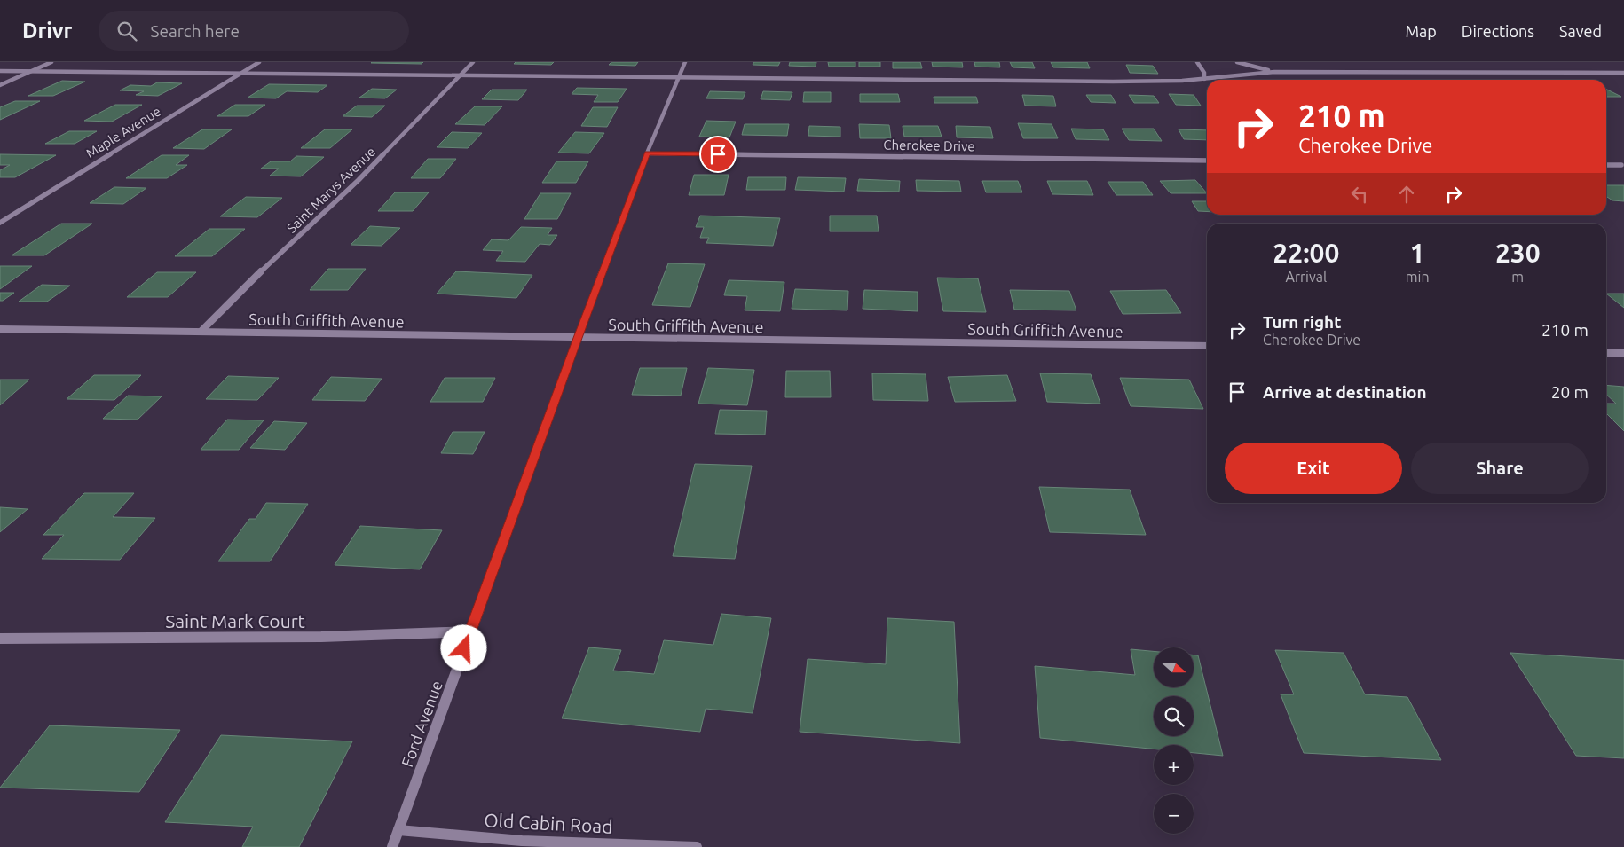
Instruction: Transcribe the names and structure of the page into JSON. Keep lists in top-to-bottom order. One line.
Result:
{"streets":{"street":["Maple Avenue","Cherokee Drive","Saint Marys Avenue","South Griffith Avenue","Saint Mark Court","Ford Avenue","Old Cabin Road"]},"crossings":[["Cherokee Drive","Ford Avenue"],["Saint Marys Avenue","South Griffith Avenue"],["South Griffith Avenue","Ford Avenue"],["Saint Mark Court","Ford Avenue"],["Ford Avenue","Old Cabin Road"]],"north":"right","page":{"header":"Drivr","search":"Search here","nav":["Map","Directions","Saved"],"turn":["210 m","Cherokee Drive"],"eta":["22:00","Arrival","1","min","230","m"],"list":[{"name":"Turn right","note":"Cherokee Drive","value":"210 m"},{"name":"Arrive at destination","value":"20 m"}],"buttons":["Exit","Share"],"map_buttons":["+","−"]}}
